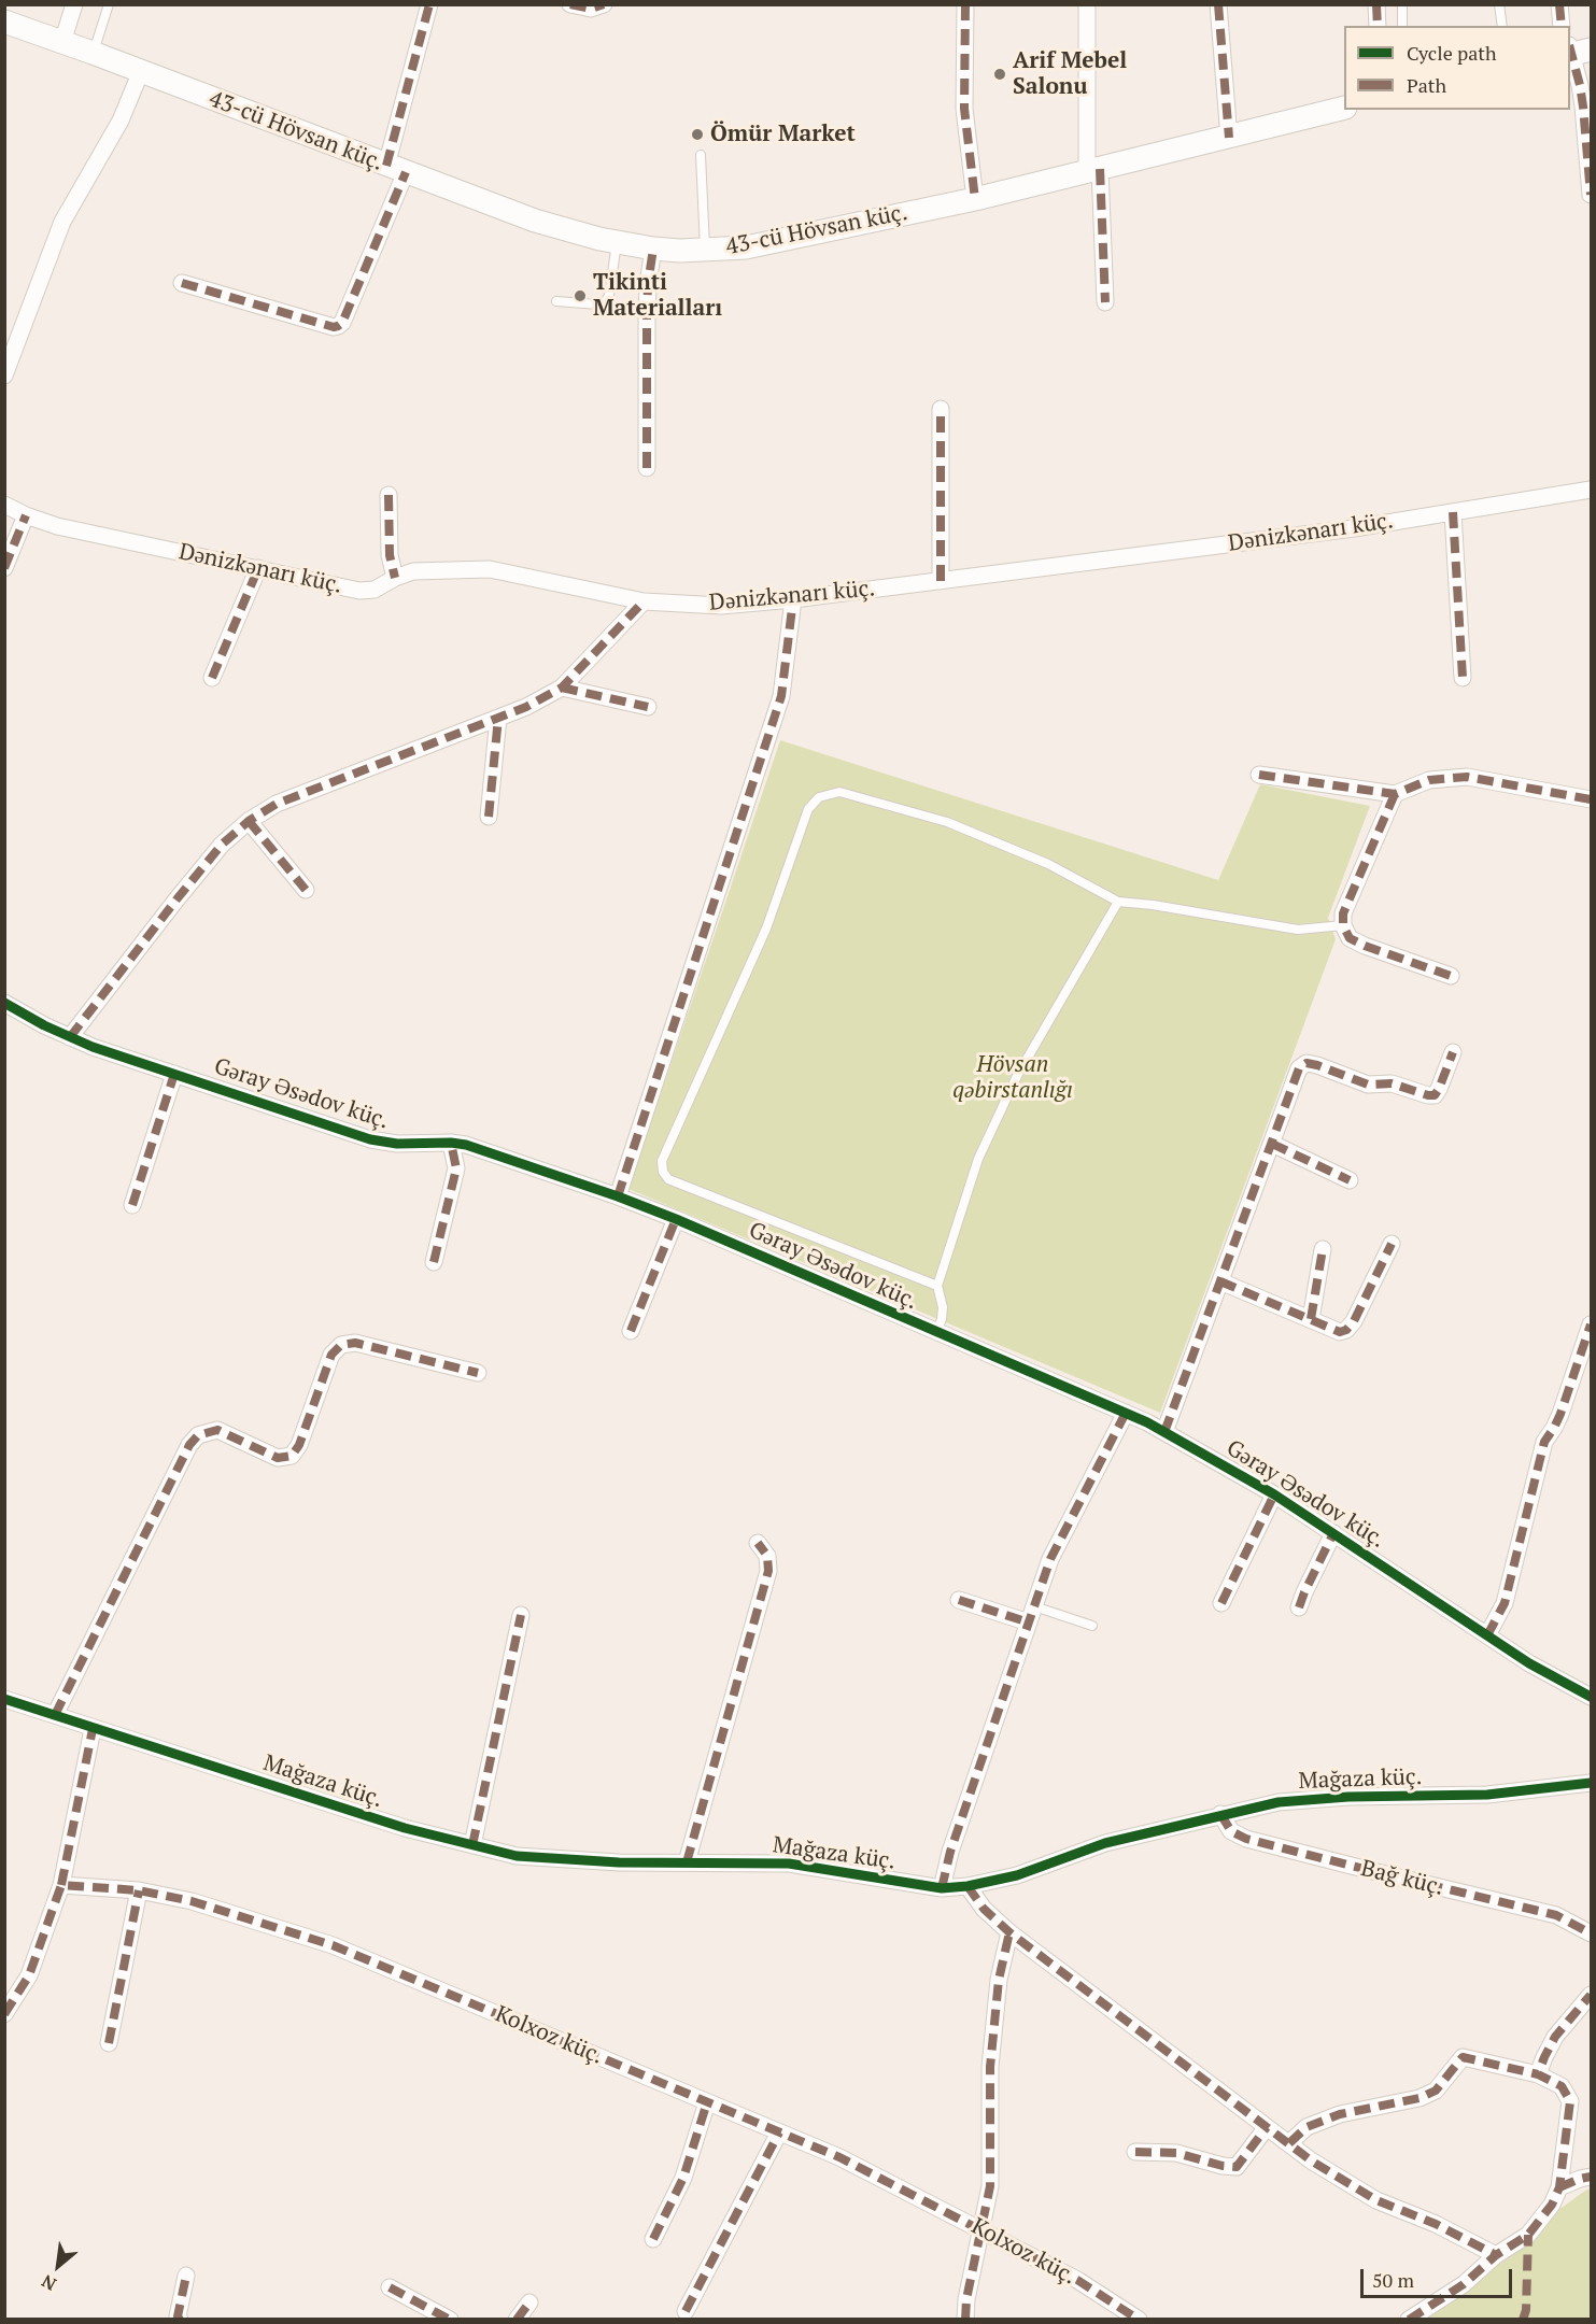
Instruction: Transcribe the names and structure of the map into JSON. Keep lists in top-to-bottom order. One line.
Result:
{"streets":{"main road":["43-cü Hövsan küç."],"street":["Dənizkənarı küç.","Gəray Əsədov küç.","Mağaza küç.","Bağ küç.","Kolxoz küç."]},"crossings":[["Mağaza küç.","Bağ küç."]],"parks":["Hövsan qəbirstanlığı"],"places":["Arif Mebel Salonu","Ömür Market","Tikinti Materialları"],"legend":["Cycle path","Path"],"scale_bar":"50 m","north":"bottom left"}
